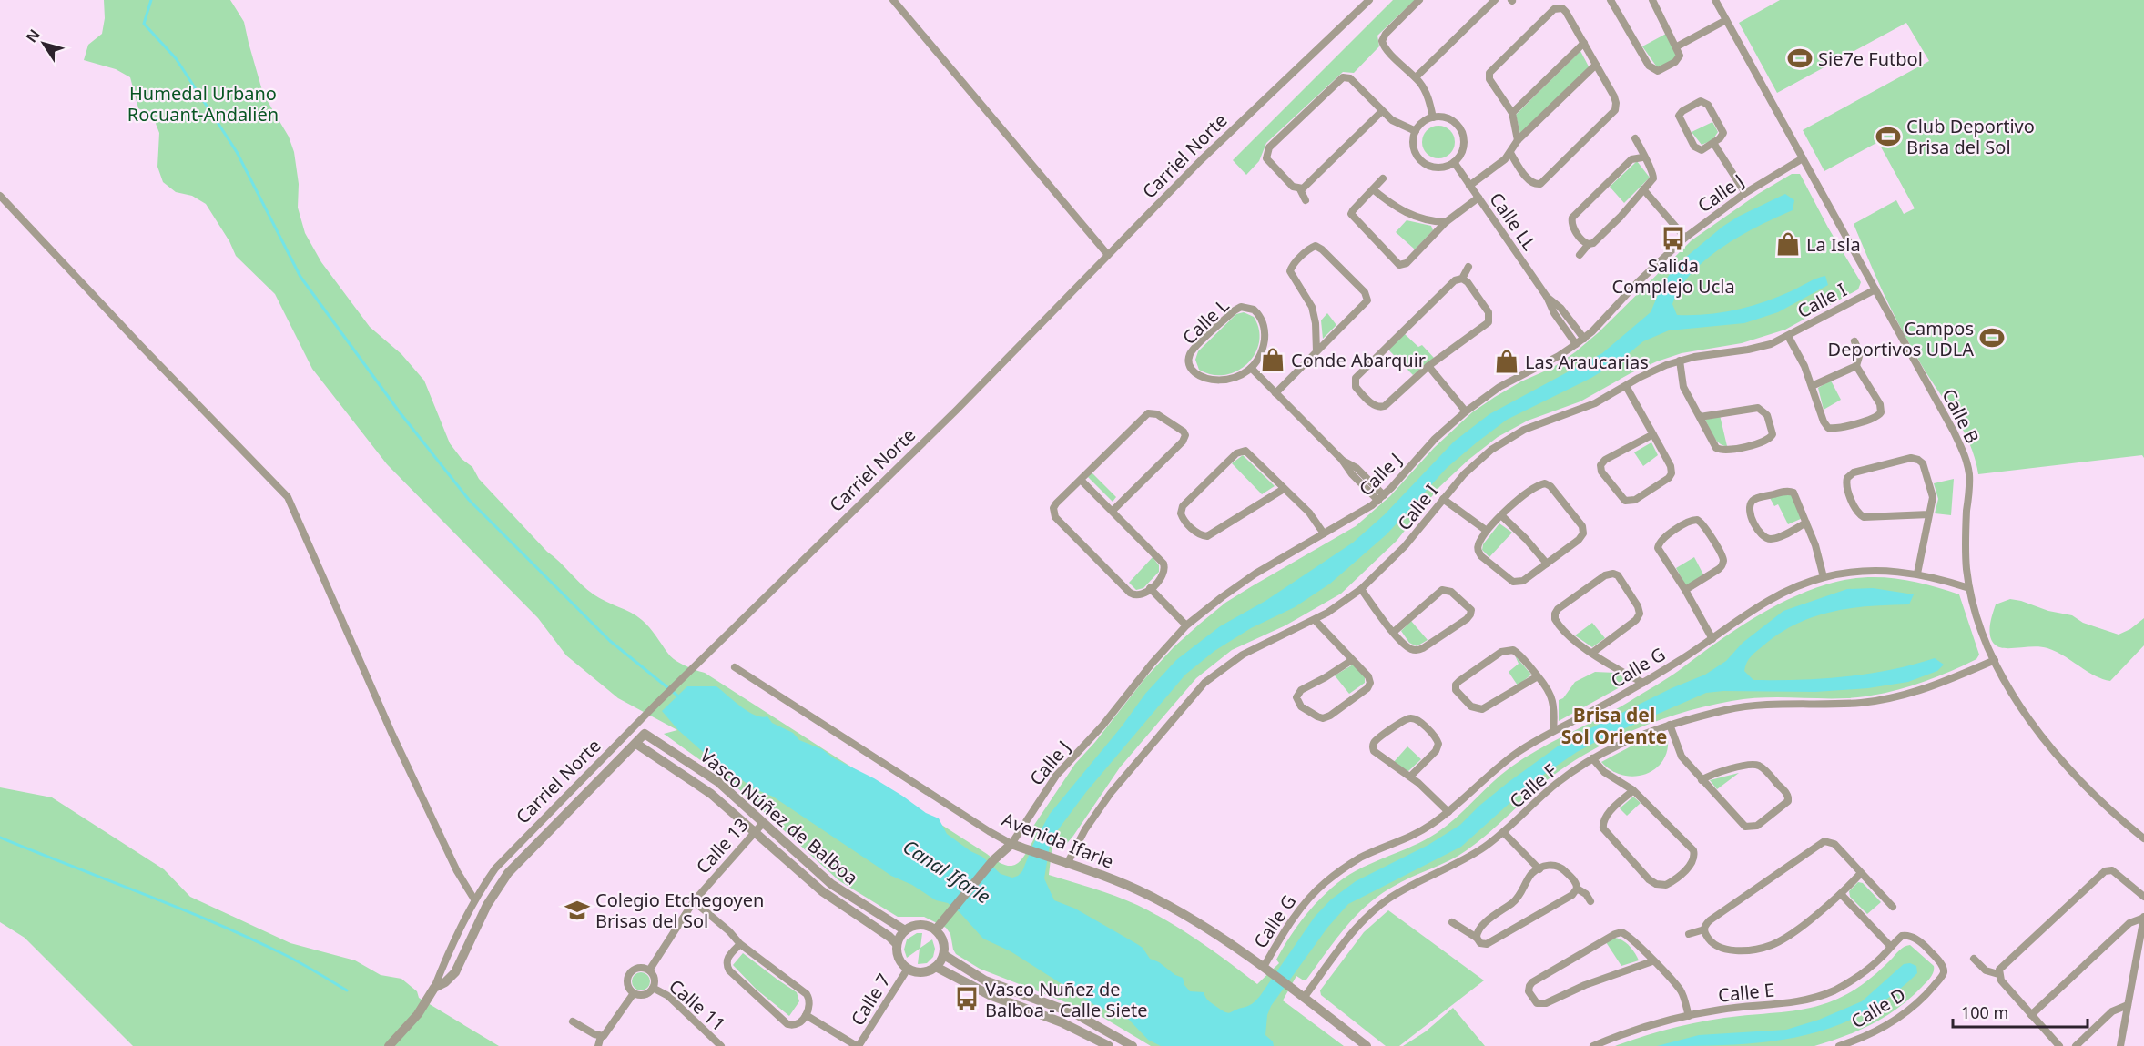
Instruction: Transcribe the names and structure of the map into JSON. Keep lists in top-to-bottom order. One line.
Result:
{"streets":{"street":["Carriel Norte","Calle J","Calle LL","Calle I","Calle L","Calle B","Calle G","Calle F","Vasco Núñez de Balboa","Avenida Ifarle","Calle 13","Calle E","Calle 7","Calle 11","Calle D"]},"crossings":[["Carriel Norte","Vasco Núñez de Balboa"],["Calle J","Calle LL"],["Calle J","Calle B"],["Calle J","Avenida Ifarle"],["Calle I","Calle B"],["Calle I","Avenida Ifarle"],["Calle B","Calle G"],["Calle B","Calle F"],["Calle G","Avenida Ifarle"],["Calle F","Avenida Ifarle"],["Vasco Núñez de Balboa","Calle 13"],["Vasco Núñez de Balboa","Calle 7"],["Calle 13","Calle 11"],["Calle E","Calle D"]],"districts":["Brisa del Sol Oriente"],"water":["Canal Ifarle"],"parks":["Humedal Urbano Rocuant-Andalién"],"places":{"sports":["Sie7e Futbol","Club Deportivo Brisa del Sol","Campos Deportivos UDLA"],"bus stop":["Salida Complejo Ucla","Vasco Nuñez de Balboa - Calle Siete"],"shop":["La Isla","Conde Abarquir","Las Araucarias"],"school or university":["Colegio Etchegoyen Brisas del Sol"]},"scale_bar":"100 m","north":"top left"}
